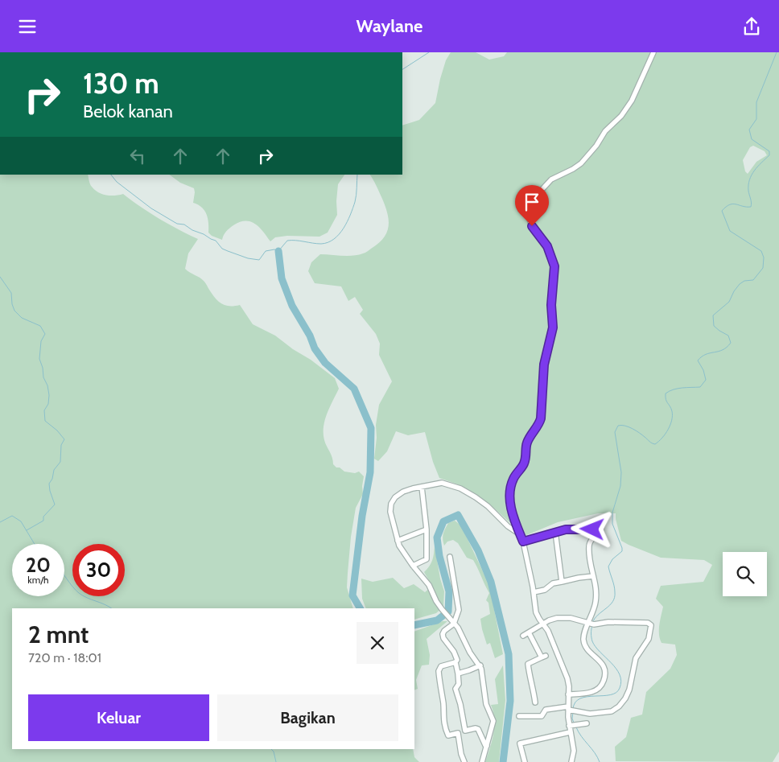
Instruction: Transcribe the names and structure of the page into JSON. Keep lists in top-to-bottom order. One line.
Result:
{"page":{"header":"Waylane","turn":["130 m","Belok kanan"],"speed":"20 km/h","limit":"30","heading":["2 mnt","720 m · 18:01"],"buttons":["Keluar","Bagikan"]}}
